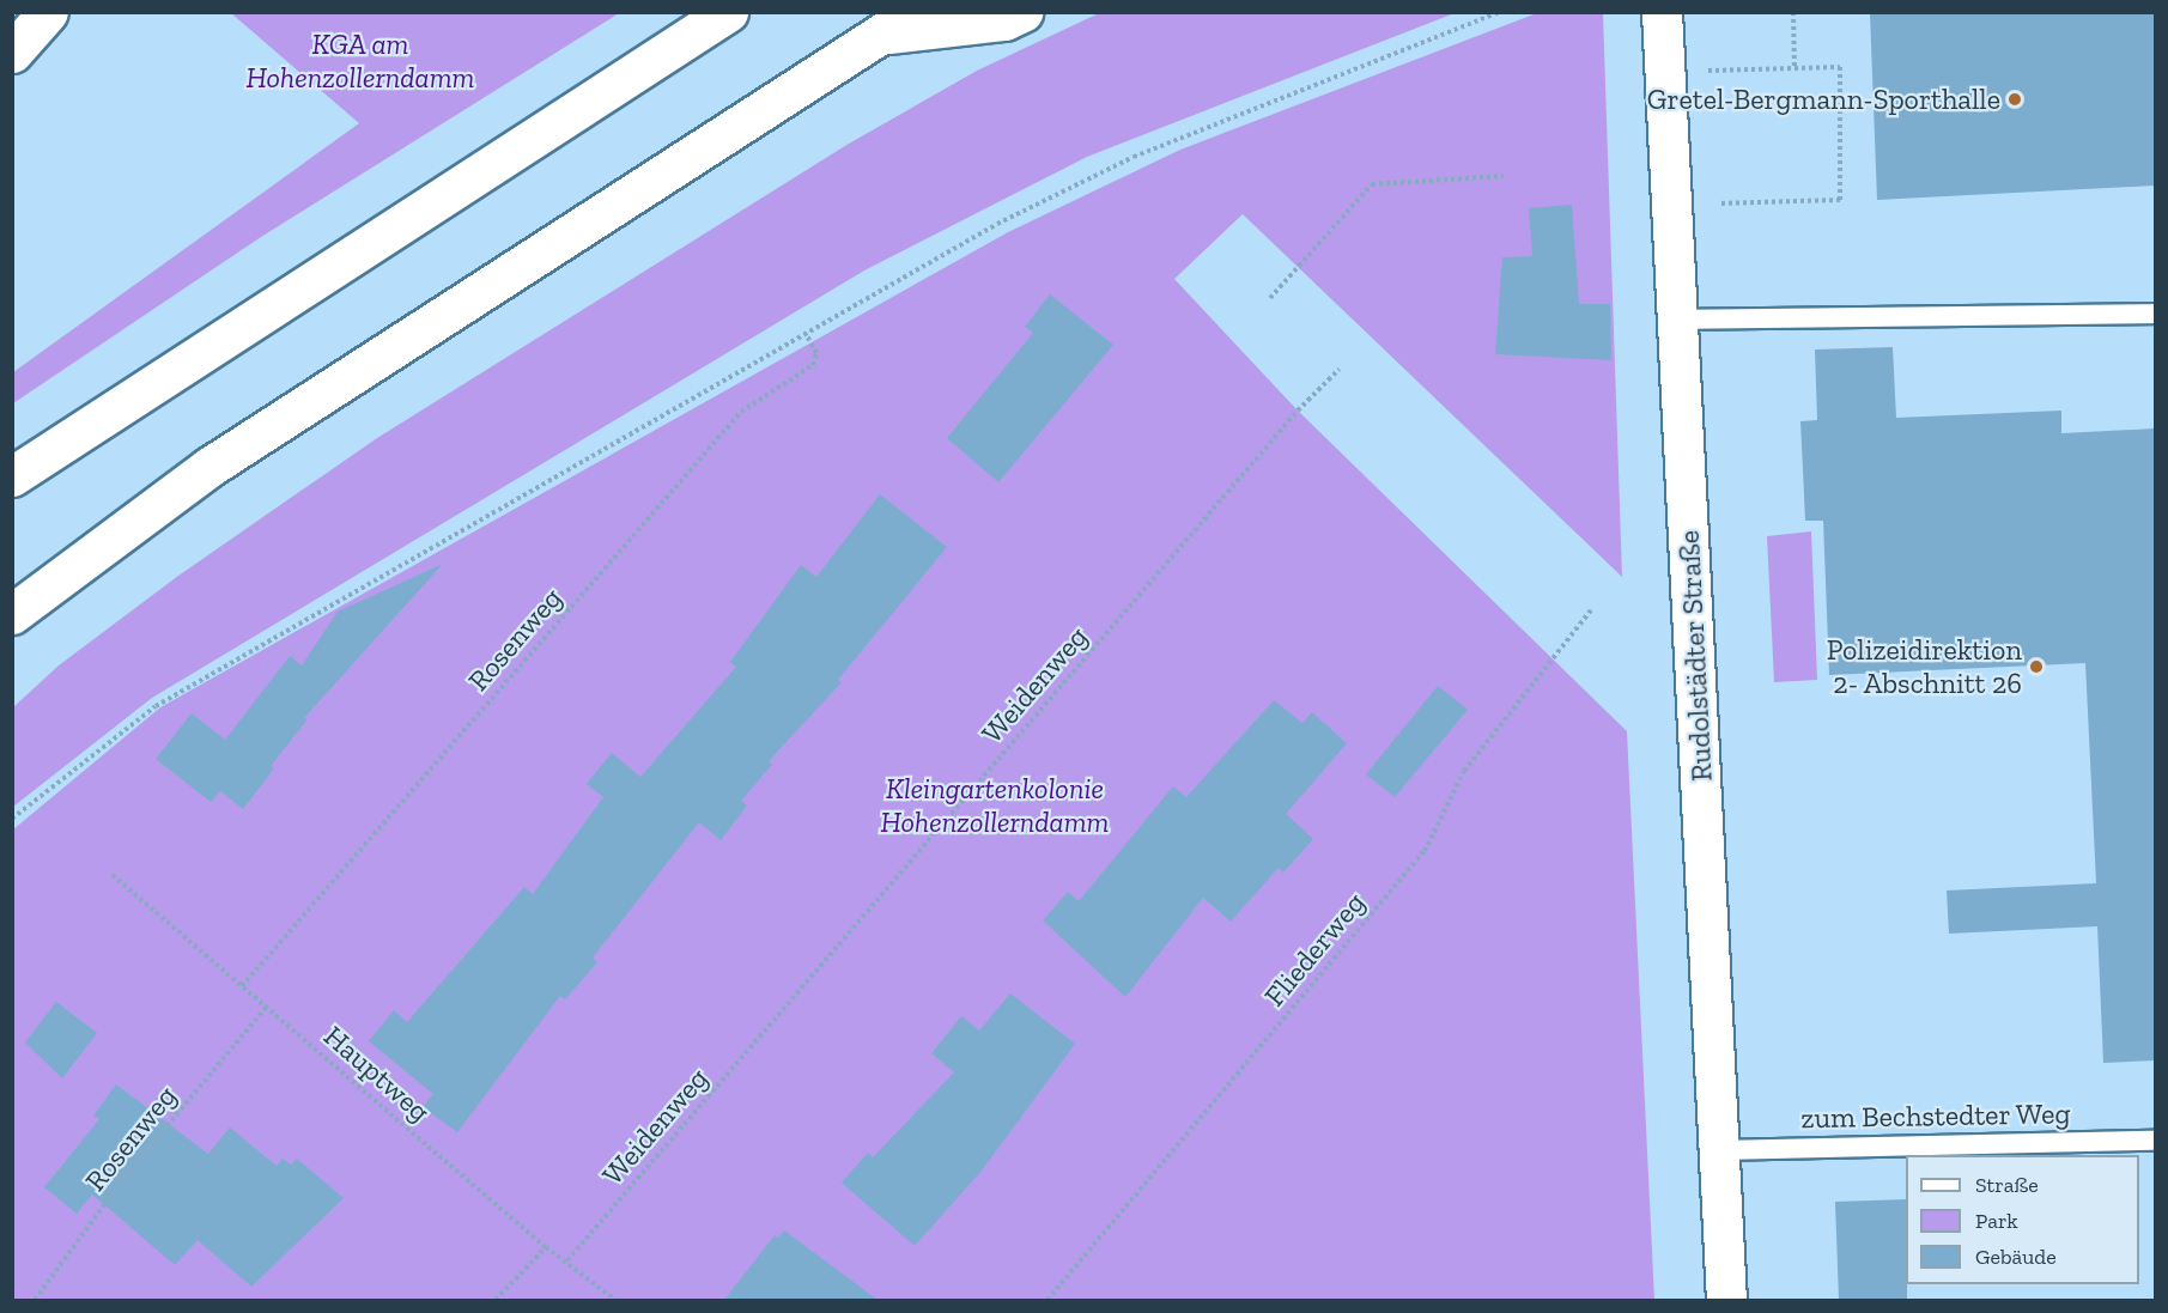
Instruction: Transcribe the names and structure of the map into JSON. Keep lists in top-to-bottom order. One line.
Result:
{"streets":{"main road":["Rudolstädter Straße"],"lane":["zum Bechstedter Weg"],"path":["Rosenweg","Weidenweg","Fliederweg","Hauptweg"]},"crossings":[["Rosenweg","Hauptweg"],["Rudolstädter Straße","zum Bechstedter Weg"],["Weidenweg","Hauptweg"]],"parks":["KGA am Hohenzollerndamm","Kleingartenkolonie Hohenzollerndamm"],"places":["Gretel-Bergmann-Sporthalle","Polizeidirektion 2- Abschnitt 26"],"legend":["Straße","Park","Gebäude"]}
